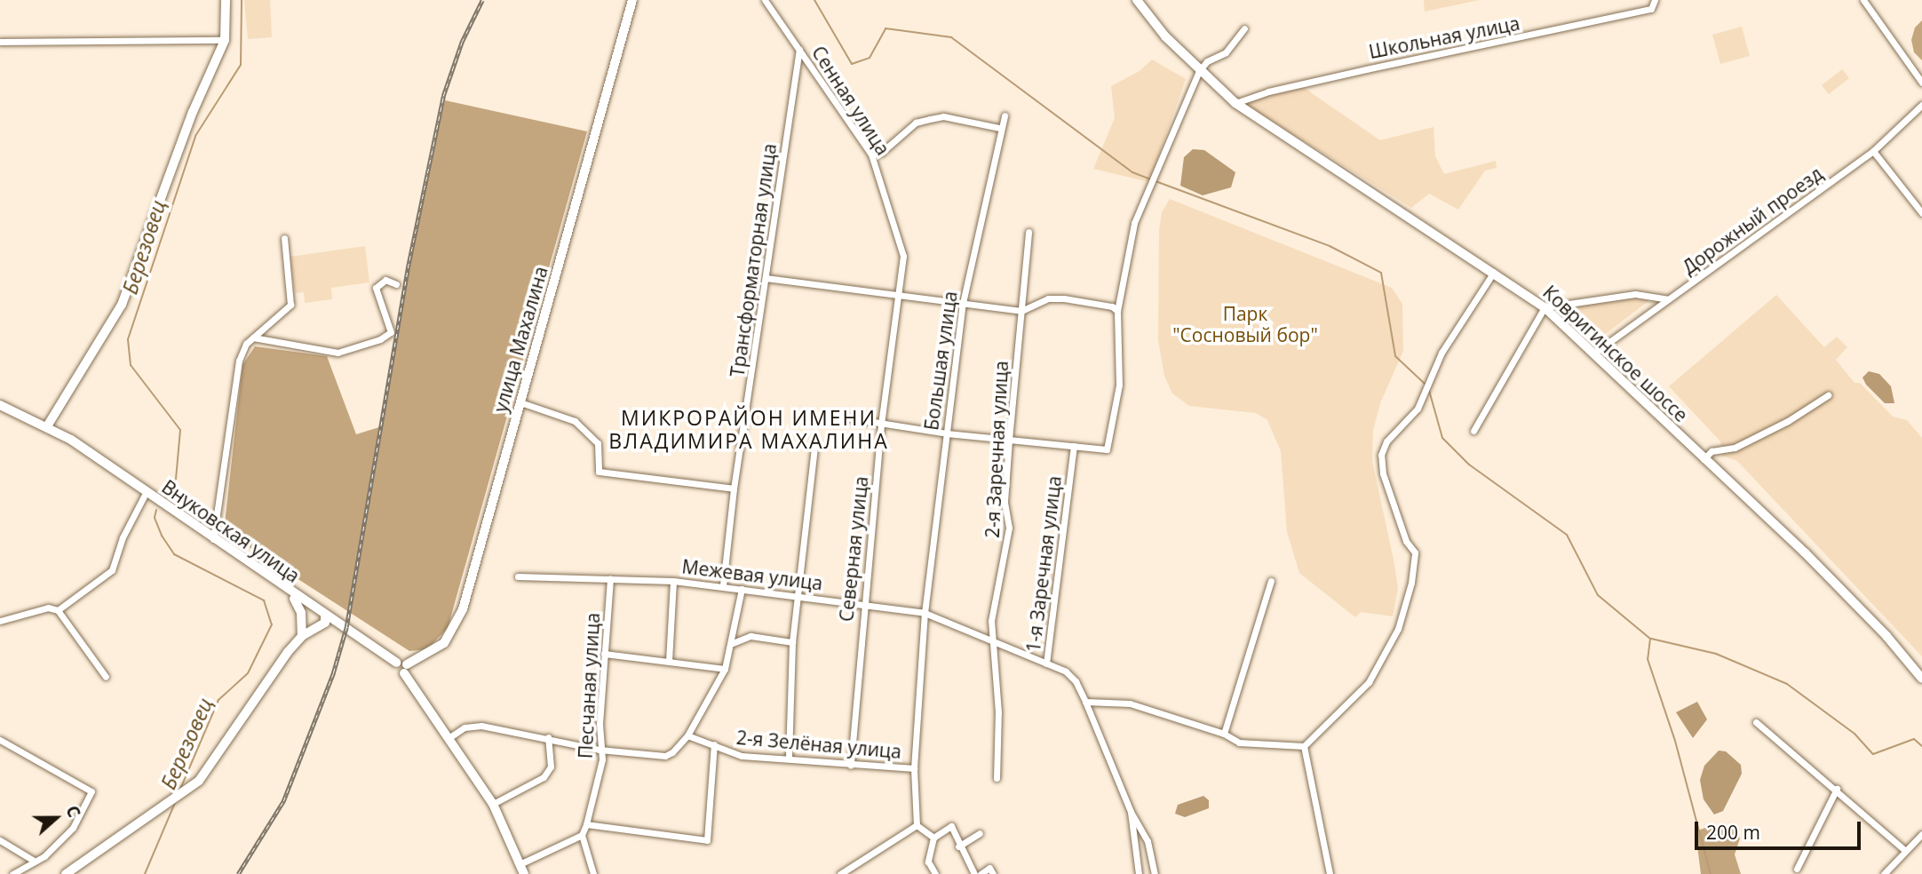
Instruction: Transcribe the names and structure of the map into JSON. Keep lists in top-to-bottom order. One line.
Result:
{"streets":{"main road":["улица Махалина","Ковригинское шоссе","Внуковская улица"],"street":["Школьная улица","Сенная улица","Дорожный проезд","Трансформаторная улица","Большая улица","2-я Заречная улица","Северная улица","1-я Заречная улица","Межевая улица","Песчаная улица","2-я Зелёная улица"]},"crossings":[["Школьная улица","Ковригинское шоссе"],["Сенная улица","Трансформаторная улица"],["Сенная улица","Северная улица"],["Дорожный проезд","Ковригинское шоссе"],["Трансформаторная улица","Межевая улица"],["улица Махалина","Внуковская улица"],["Большая улица","Межевая улица"],["Большая улица","2-я Зелёная улица"],["2-я Заречная улица","Межевая улица"],["Северная улица","Межевая улица"],["Северная улица","2-я Зелёная улица"],["1-я Заречная улица","Межевая улица"],["Межевая улица","Песчаная улица"],["Межевая улица","2-я Зелёная улица"]],"districts":["МИКРОРАЙОН ИМЕНИ ВЛАДИМИРА МАХАЛИНА"],"water":["Березовец"],"parks":["Парк \"Сосновый бор\""],"scale_bar":"200 m","north":"right"}
